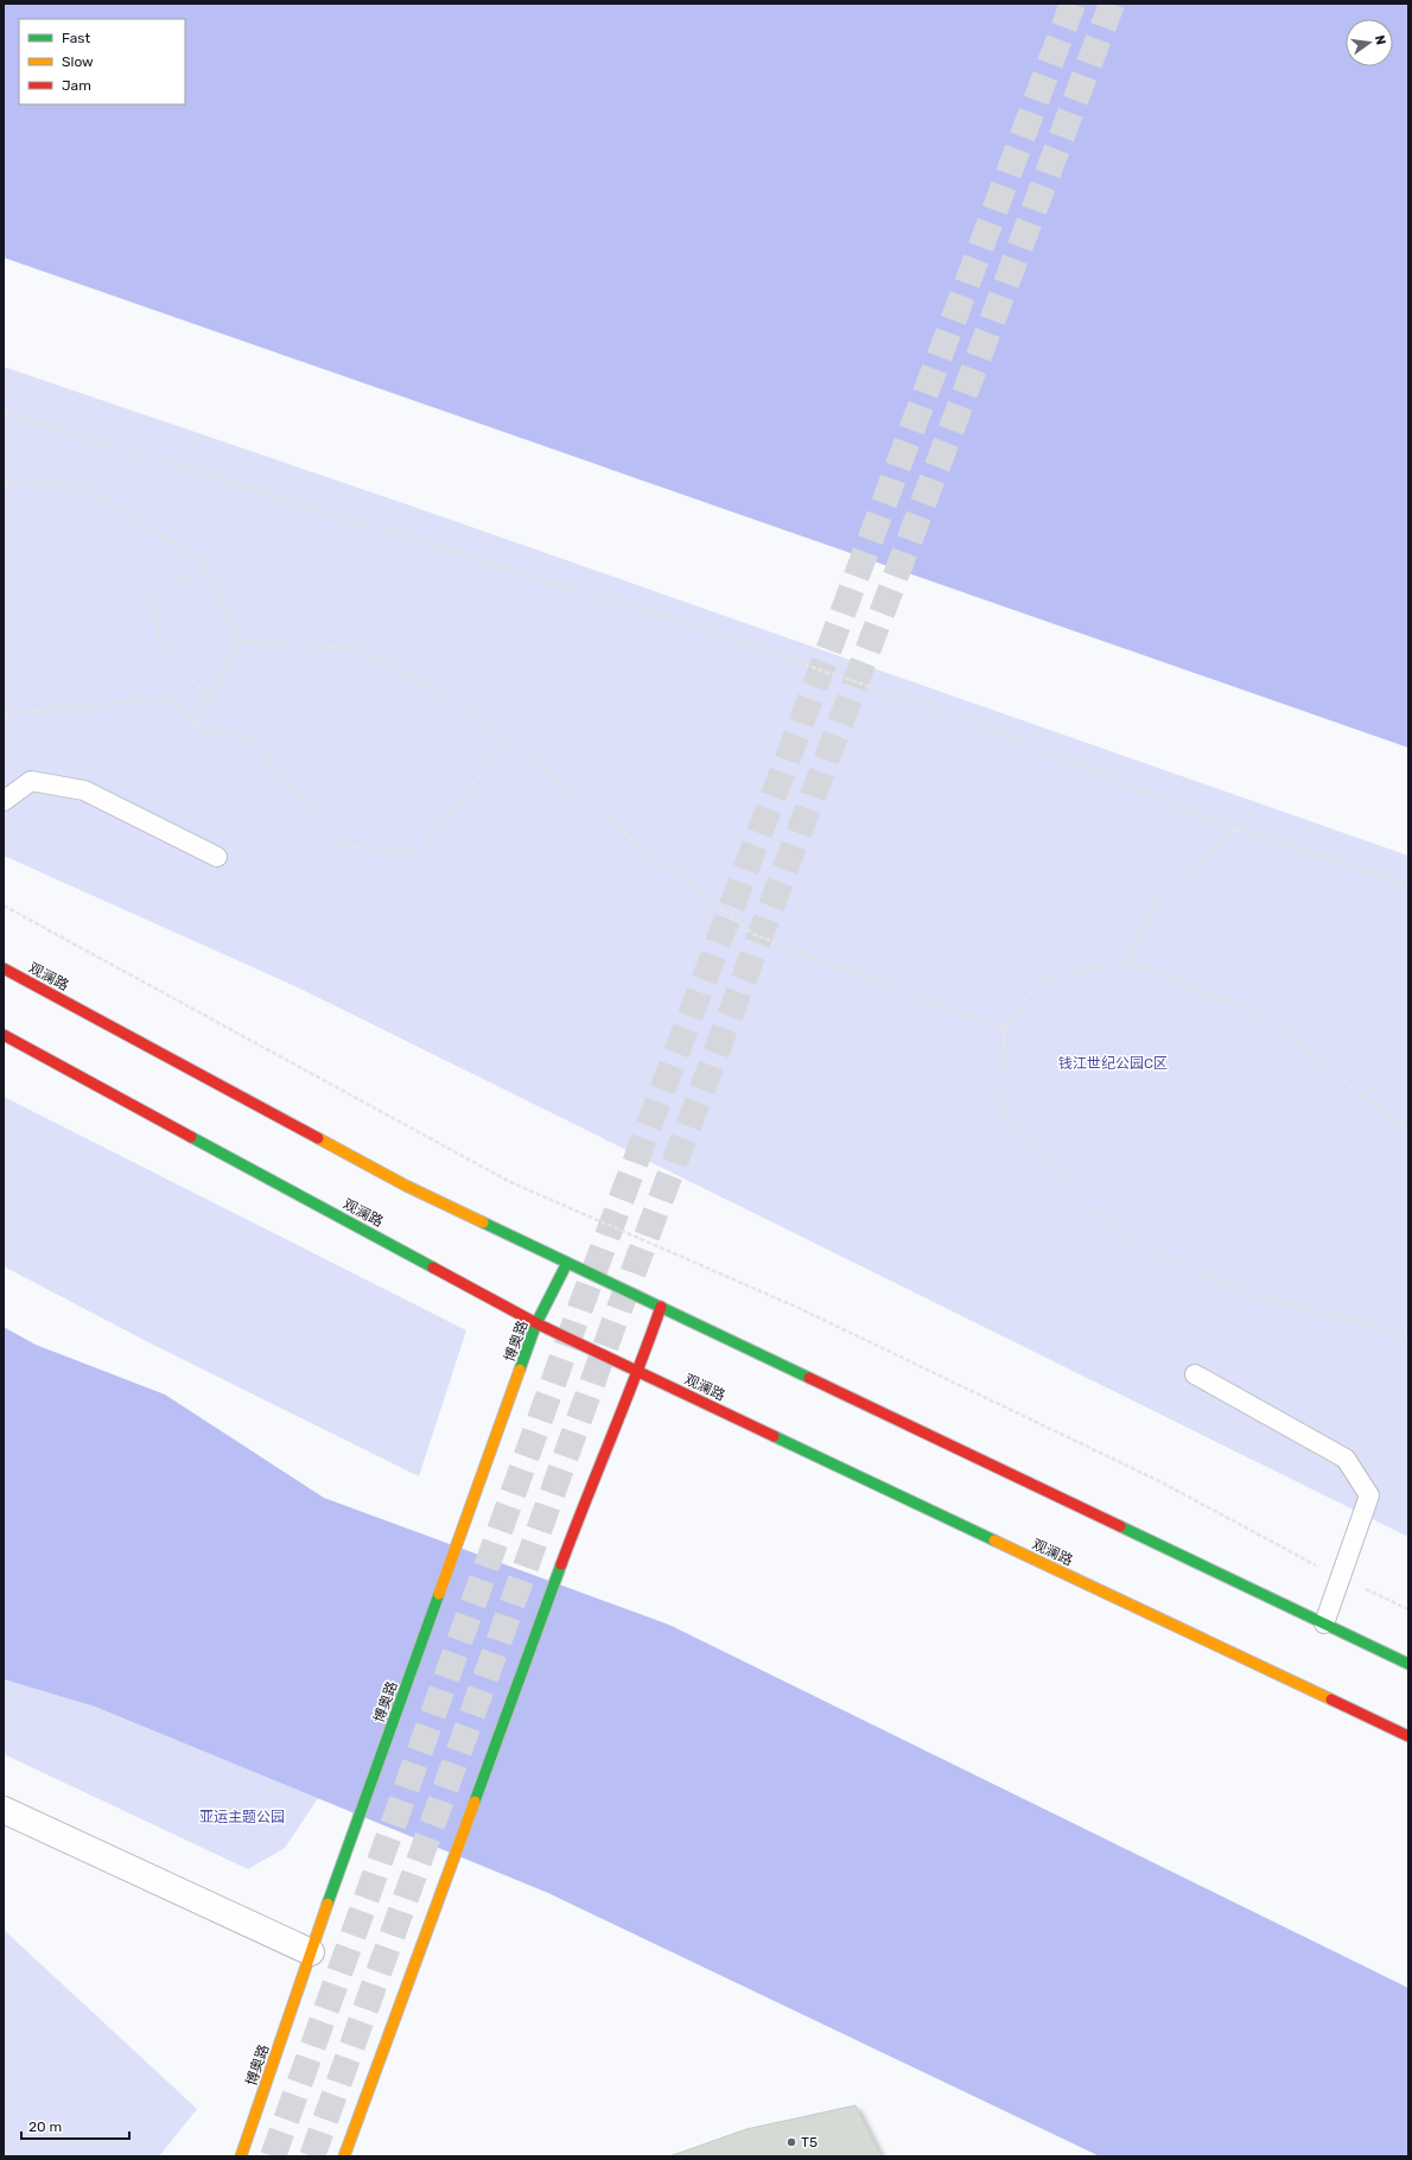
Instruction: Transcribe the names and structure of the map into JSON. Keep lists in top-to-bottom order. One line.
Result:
{"streets":{"main road":["观澜路","博奥路"]},"crossings":[["观澜路","博奥路"]],"parks":["钱江世纪公园C区","亚运主题公园"],"places":["T5"],"legend":["Fast","Slow","Jam"],"scale_bar":"20 m","north":"right"}
